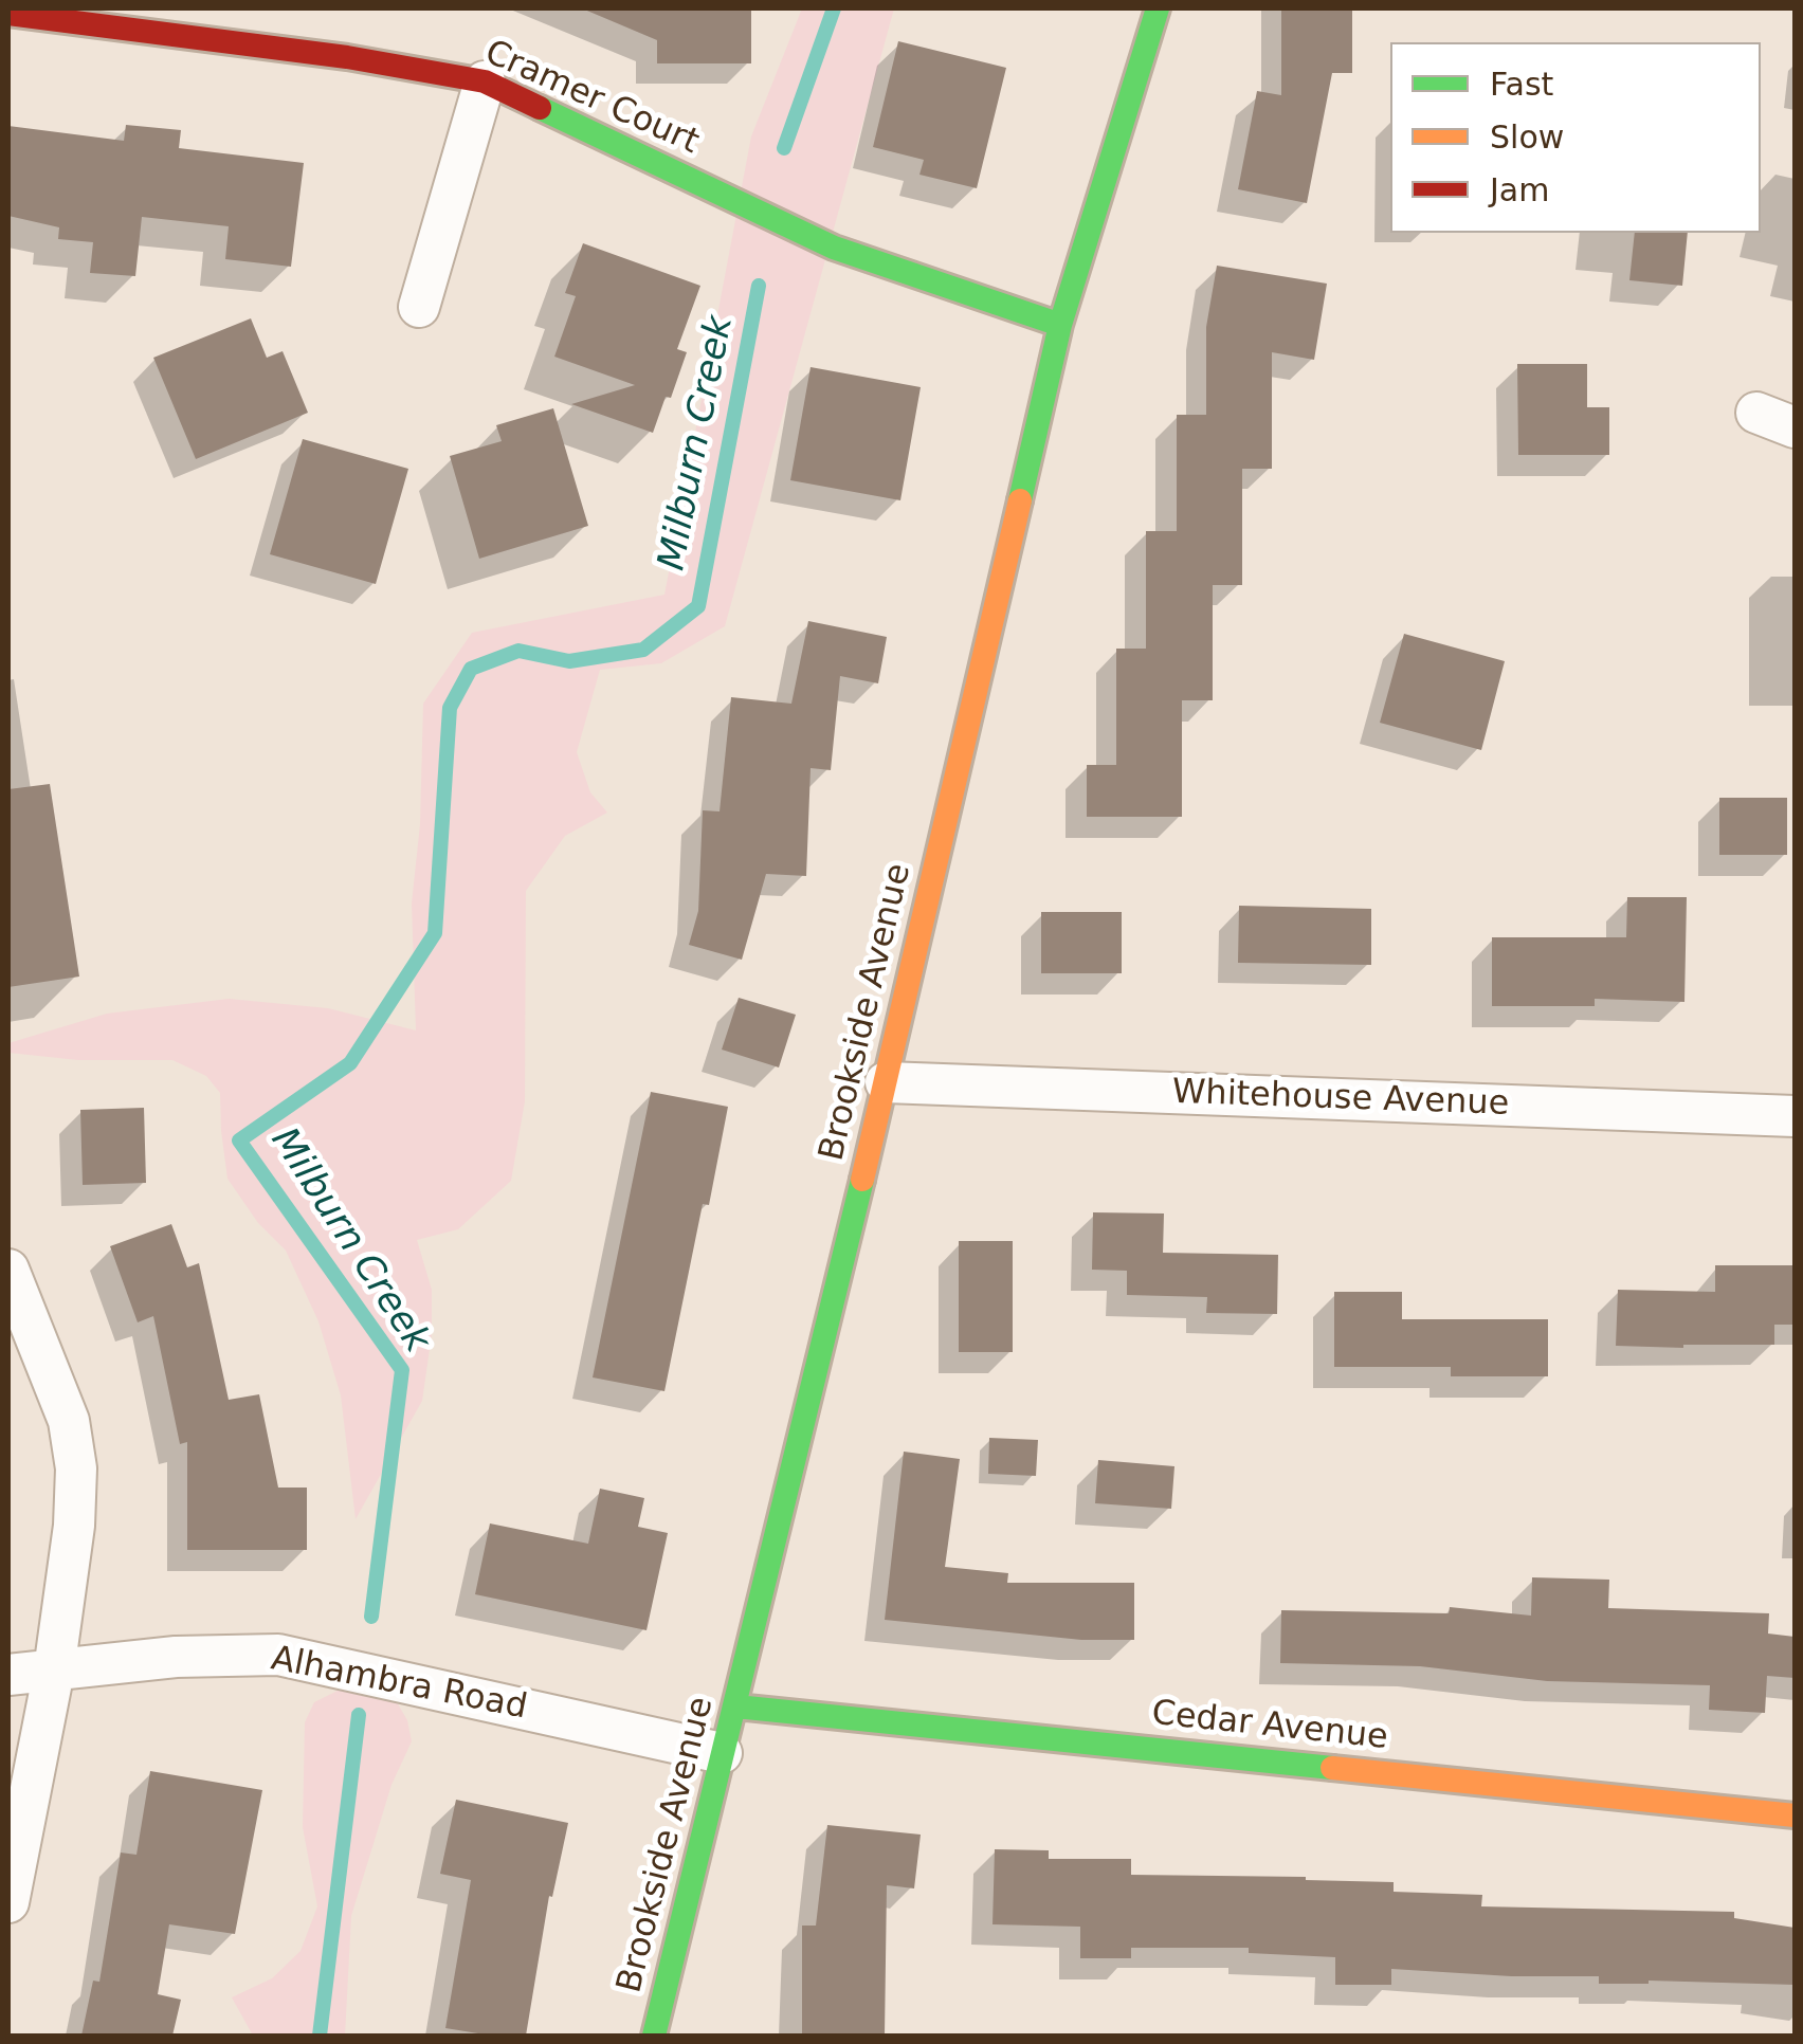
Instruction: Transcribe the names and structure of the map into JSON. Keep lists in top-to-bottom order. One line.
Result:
{"streets":{"street":["Cramer Court","Brookside Avenue","Whitehouse Avenue","Alhambra Road","Cedar Avenue"]},"crossings":[["Cramer Court","Brookside Avenue"],["Brookside Avenue","Whitehouse Avenue"],["Brookside Avenue","Alhambra Road"],["Brookside Avenue","Cedar Avenue"]],"water":["Milburn Creek"],"legend":["Fast","Slow","Jam"]}
